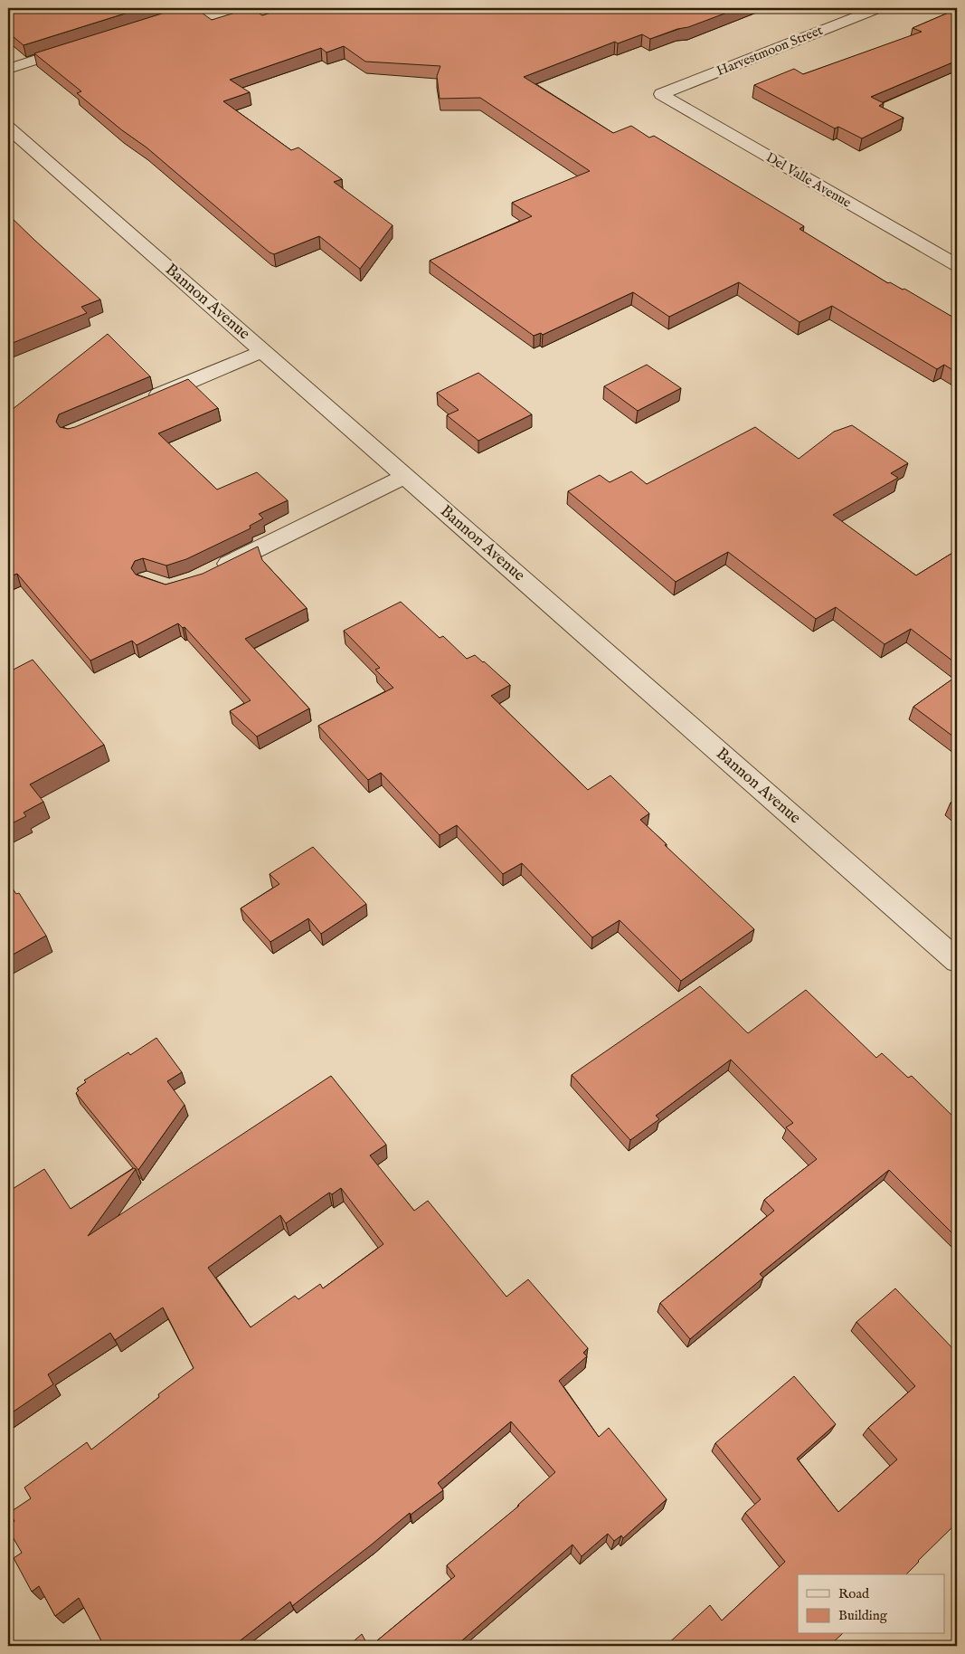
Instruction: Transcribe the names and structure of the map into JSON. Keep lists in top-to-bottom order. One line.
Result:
{"streets":{"street":["Harvestmoon Street","Del Valle Avenue","Bannon Avenue"]},"crossings":[["Harvestmoon Street","Del Valle Avenue"]],"legend":["Road","Building"]}
